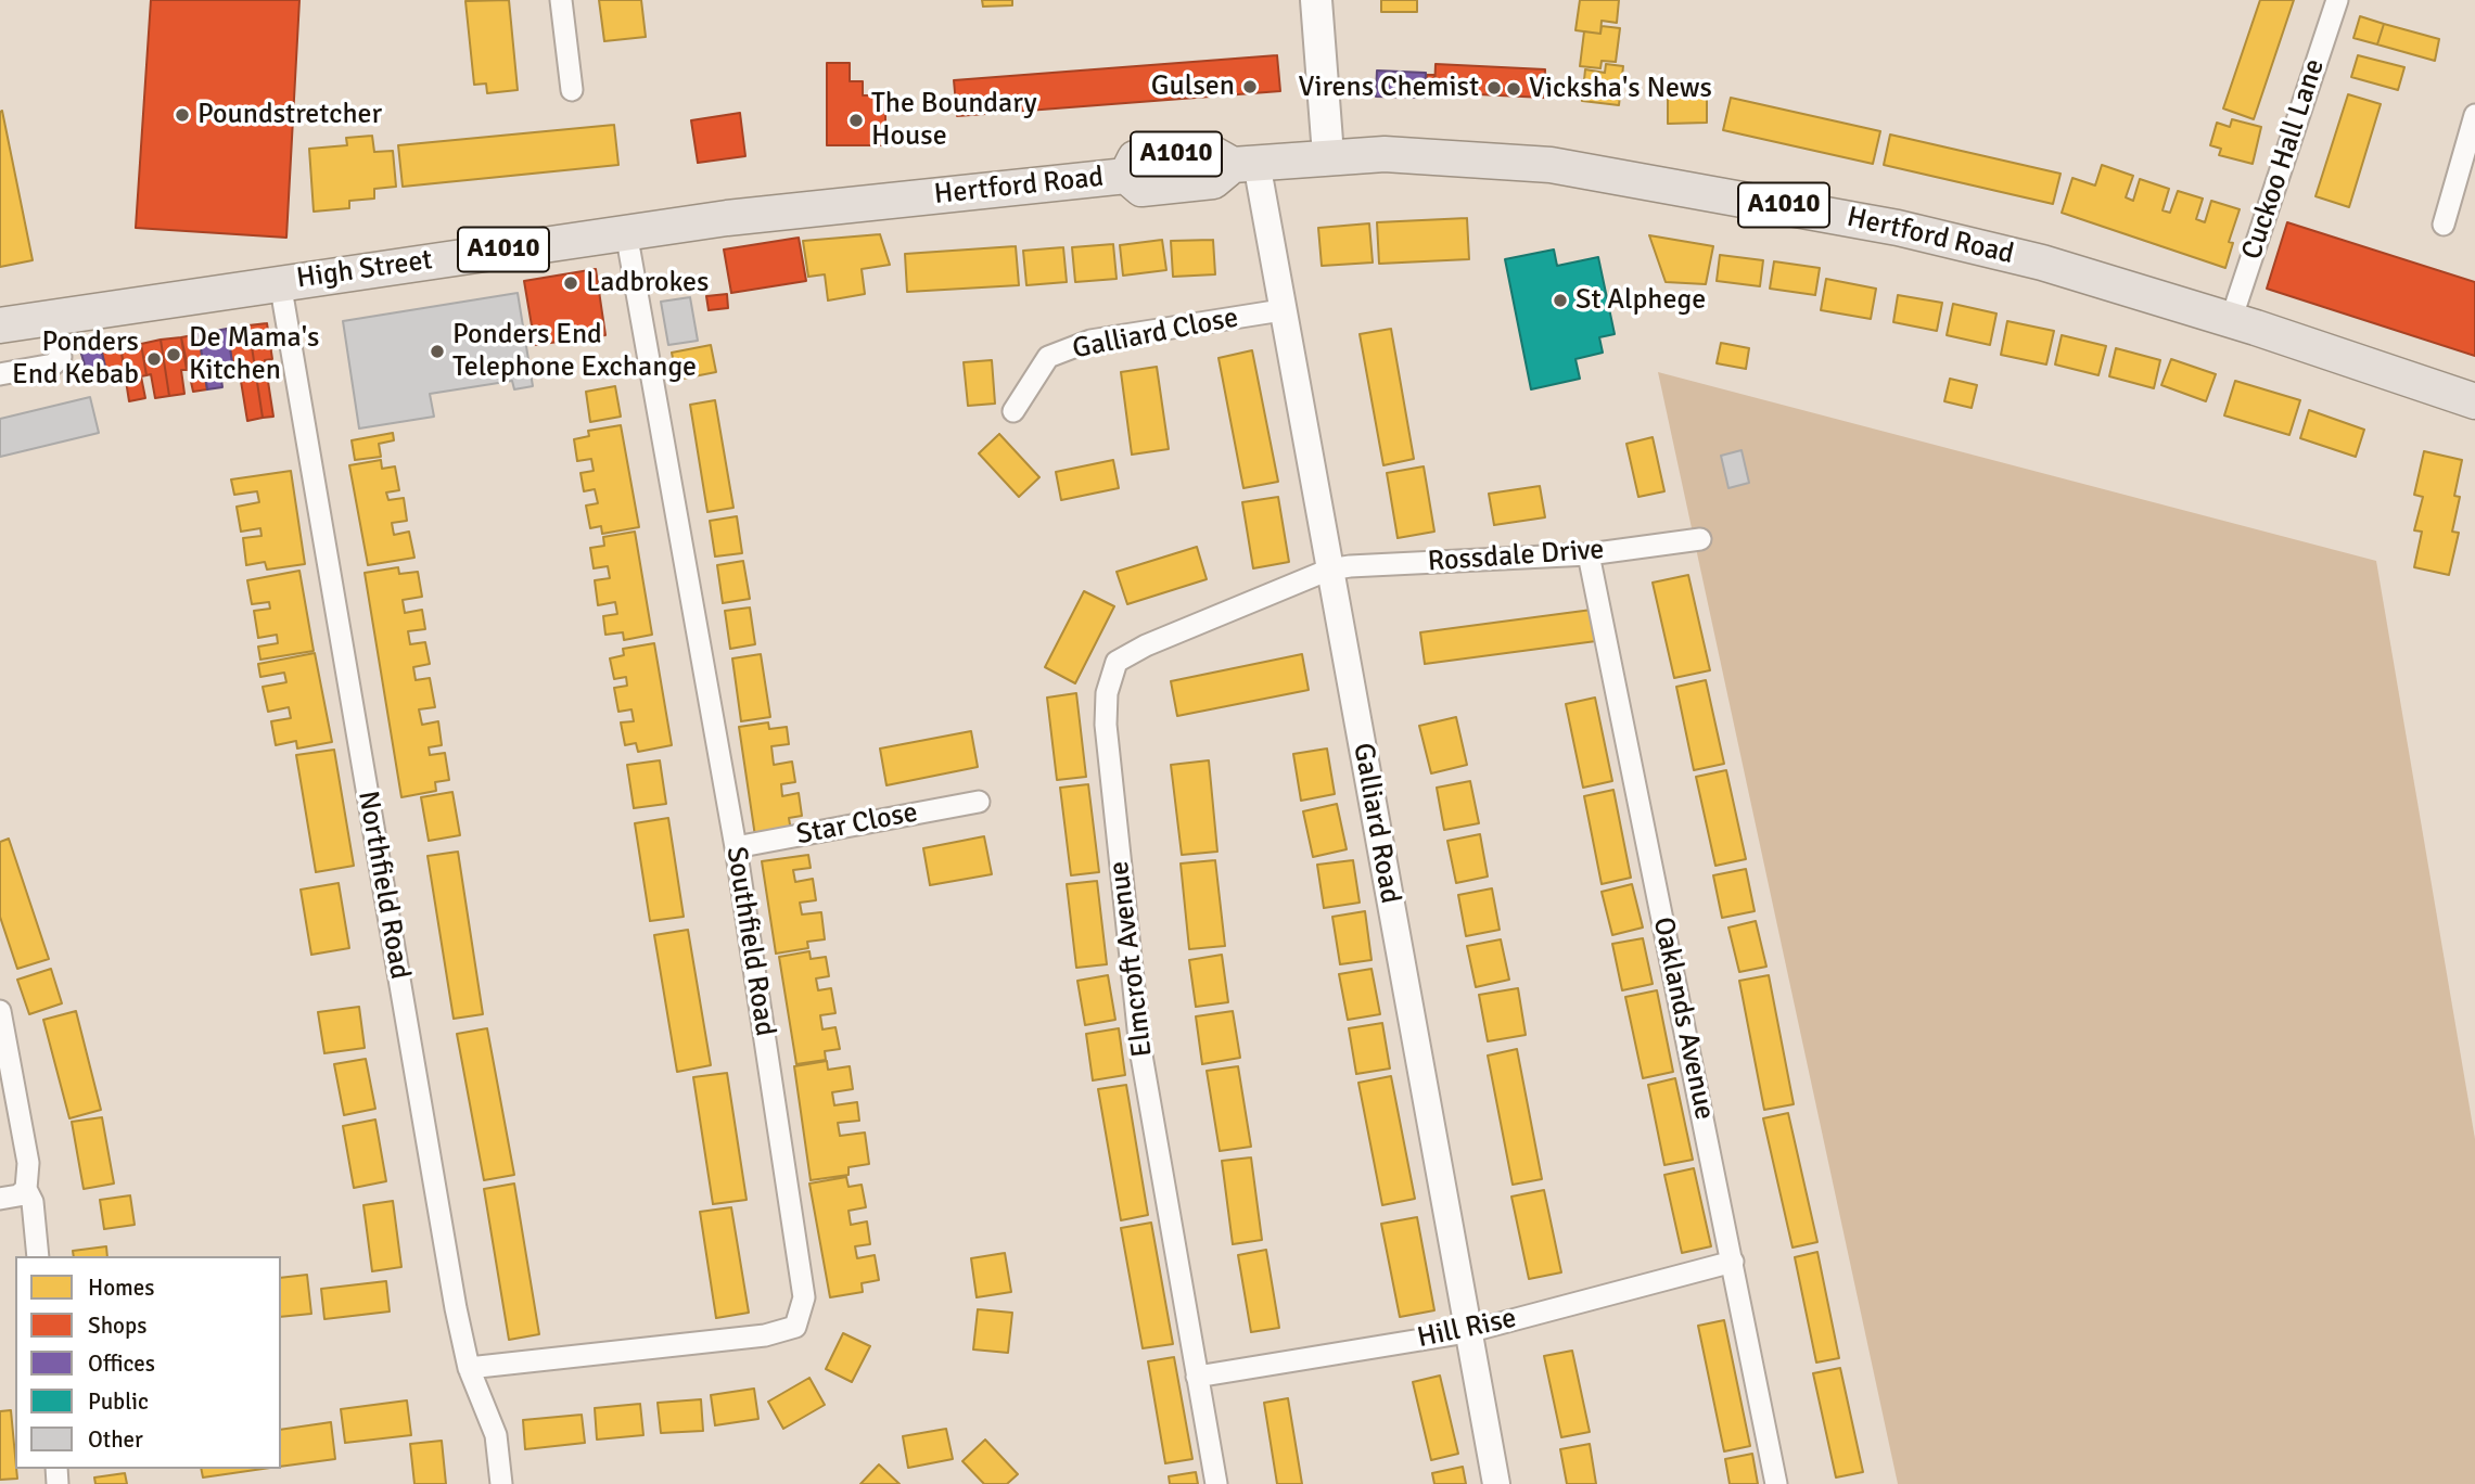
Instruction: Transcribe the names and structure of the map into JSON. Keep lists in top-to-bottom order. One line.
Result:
{"streets":{"main road":["A1010","Hertford Road","High Street"],"street":["Cuckoo Hall Lane","Galliard Close","Rossdale Drive","Galliard Road","Star Close","Northfield Road","Southfield Road","Elmcroft Avenue","Oaklands Avenue","Hill Rise"]},"crossings":[["Cuckoo Hall Lane","Hertford Road"],["Hertford Road","High Street"],["Hertford Road","Galliard Road"],["High Street","Northfield Road"],["High Street","Southfield Road"],["Galliard Close","Galliard Road"],["Rossdale Drive","Galliard Road"],["Rossdale Drive","Elmcroft Avenue"],["Rossdale Drive","Oaklands Avenue"],["Galliard Road","Elmcroft Avenue"],["Galliard Road","Hill Rise"],["Star Close","Southfield Road"],["Northfield Road","Southfield Road"],["Elmcroft Avenue","Hill Rise"],["Oaklands Avenue","Hill Rise"]],"places":["Gulsen","Virens Chemist","Vicksha's News","Poundstretcher","The Boundary House","Ladbrokes","St Alphege","Ponders End Telephone Exchange","De Mama's Kitchen","Ponders End Kebab"],"legend":["Homes","Shops","Offices","Public","Other"]}
